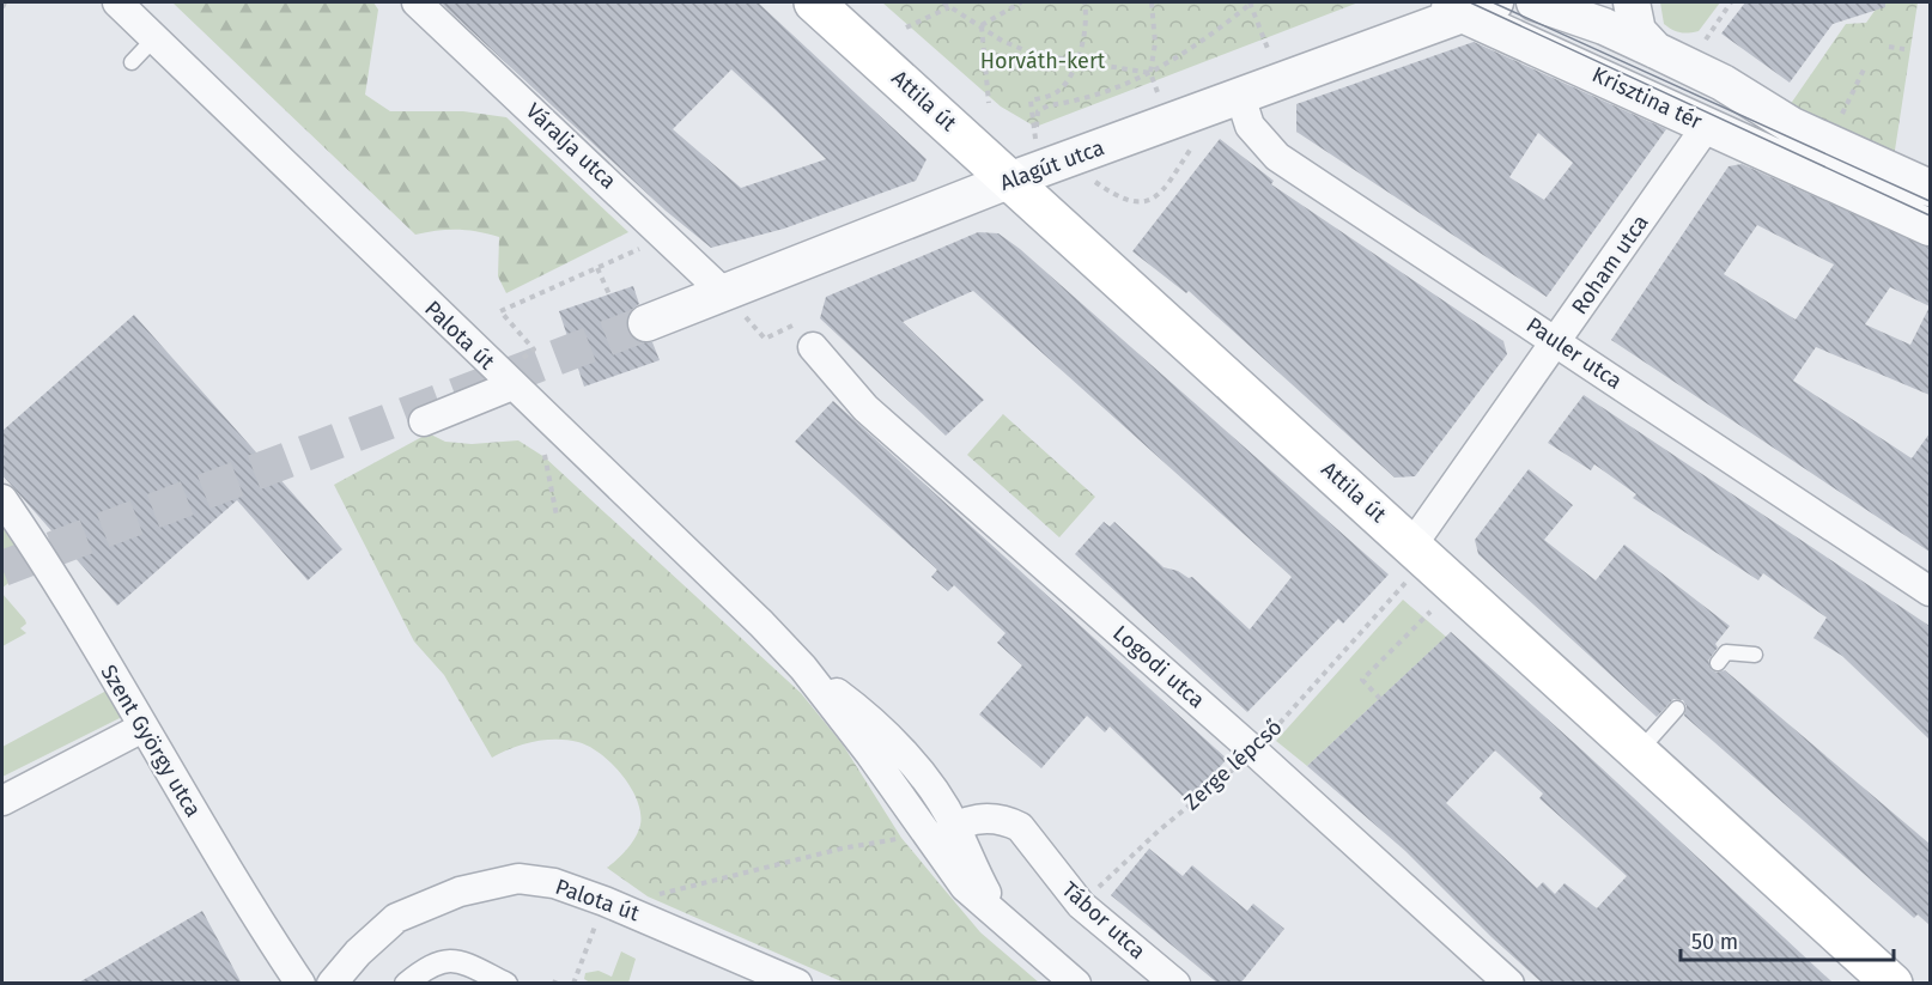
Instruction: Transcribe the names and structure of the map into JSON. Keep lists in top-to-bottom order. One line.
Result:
{"streets":{"main road":["Attila út"],"street":["Krisztina tér","Váralja utca","Alagút utca","Roham utca","Palota út","Pauler utca","Logodi utca","Szent György utca","Tábor utca"],"path":["Zerge lépcső"]},"crossings":[["Krisztina tér","Alagút utca"],["Krisztina tér","Roham utca"],["Attila út","Alagút utca"],["Attila út","Roham utca"],["Váralja utca","Alagút utca"],["Alagút utca","Pauler utca"],["Roham utca","Pauler utca"],["Palota út","Tábor utca"],["Logodi utca","Zerge lépcső"],["Zerge lépcső","Tábor utca"]],"parks":["Horváth-kert"],"scale_bar":"50 m"}
